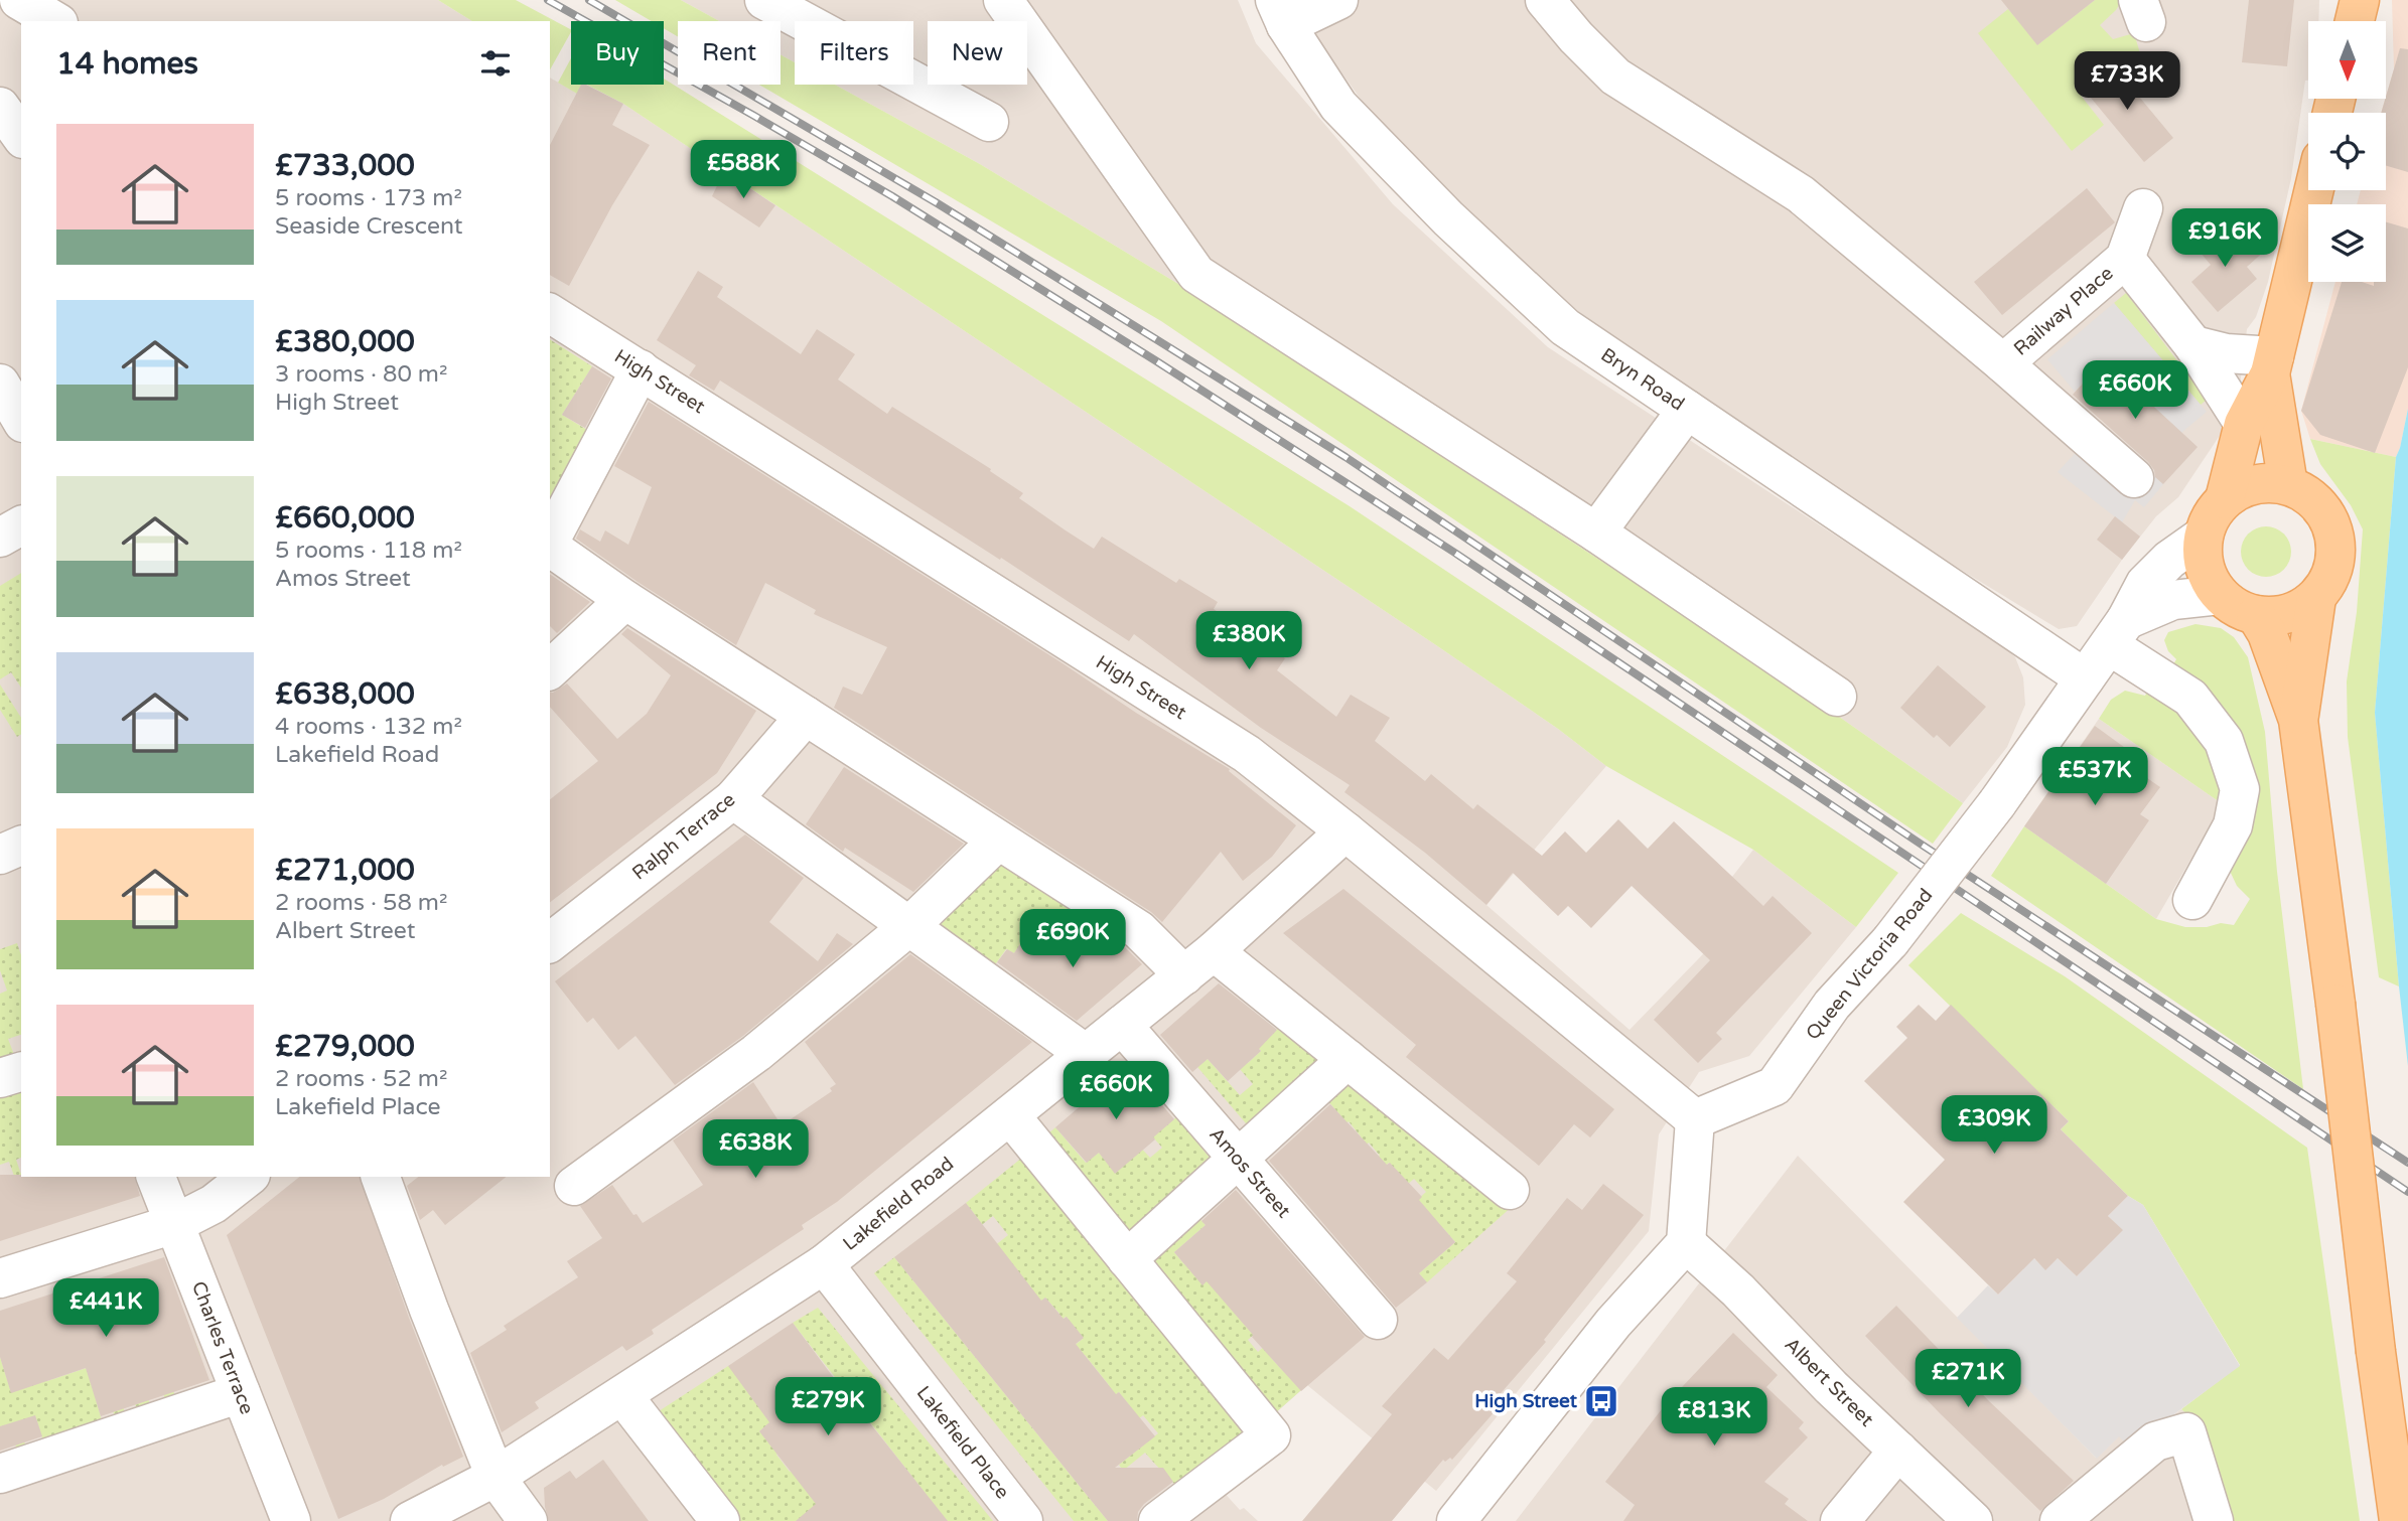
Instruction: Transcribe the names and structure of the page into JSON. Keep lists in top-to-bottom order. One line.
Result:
{"streets":{"street":["Railway Place","Bryn Road","High Street","Ralph Terrace","Queen Victoria Road","Amos Street","Lakefield Road","Charles Terrace","Albert Street","Lakefield Place"]},"crossings":[["Bryn Road","Queen Victoria Road"],["High Street","Queen Victoria Road"],["High Street","Lakefield Road"],["Amos Street","Lakefield Road"],["Lakefield Road","Lakefield Place"]],"places":{"bus stop":["High Street"]},"north":"bottom","page":{"chip":["Buy","Rent","Filters","New"],"heading":"14 homes","price":["£733K","£588K","£916K","£660K","£380K","£537K","£690K","£660K","£309K","£638K","£441K","£271K","£279K","£813K"],"list":[{"name":"£733,000","note":"5 rooms · 173 m² · Seaside Crescent"},{"name":"£380,000","note":"3 rooms · 80 m² · High Street"},{"name":"£660,000","note":"5 rooms · 118 m² · Amos Street"},{"name":"£638,000","note":"4 rooms · 132 m² · Lakefield Road"},{"name":"£271,000","note":"2 rooms · 58 m² · Albert Street"},{"name":"£279,000","note":"2 rooms · 52 m² · Lakefield Place"}]}}
